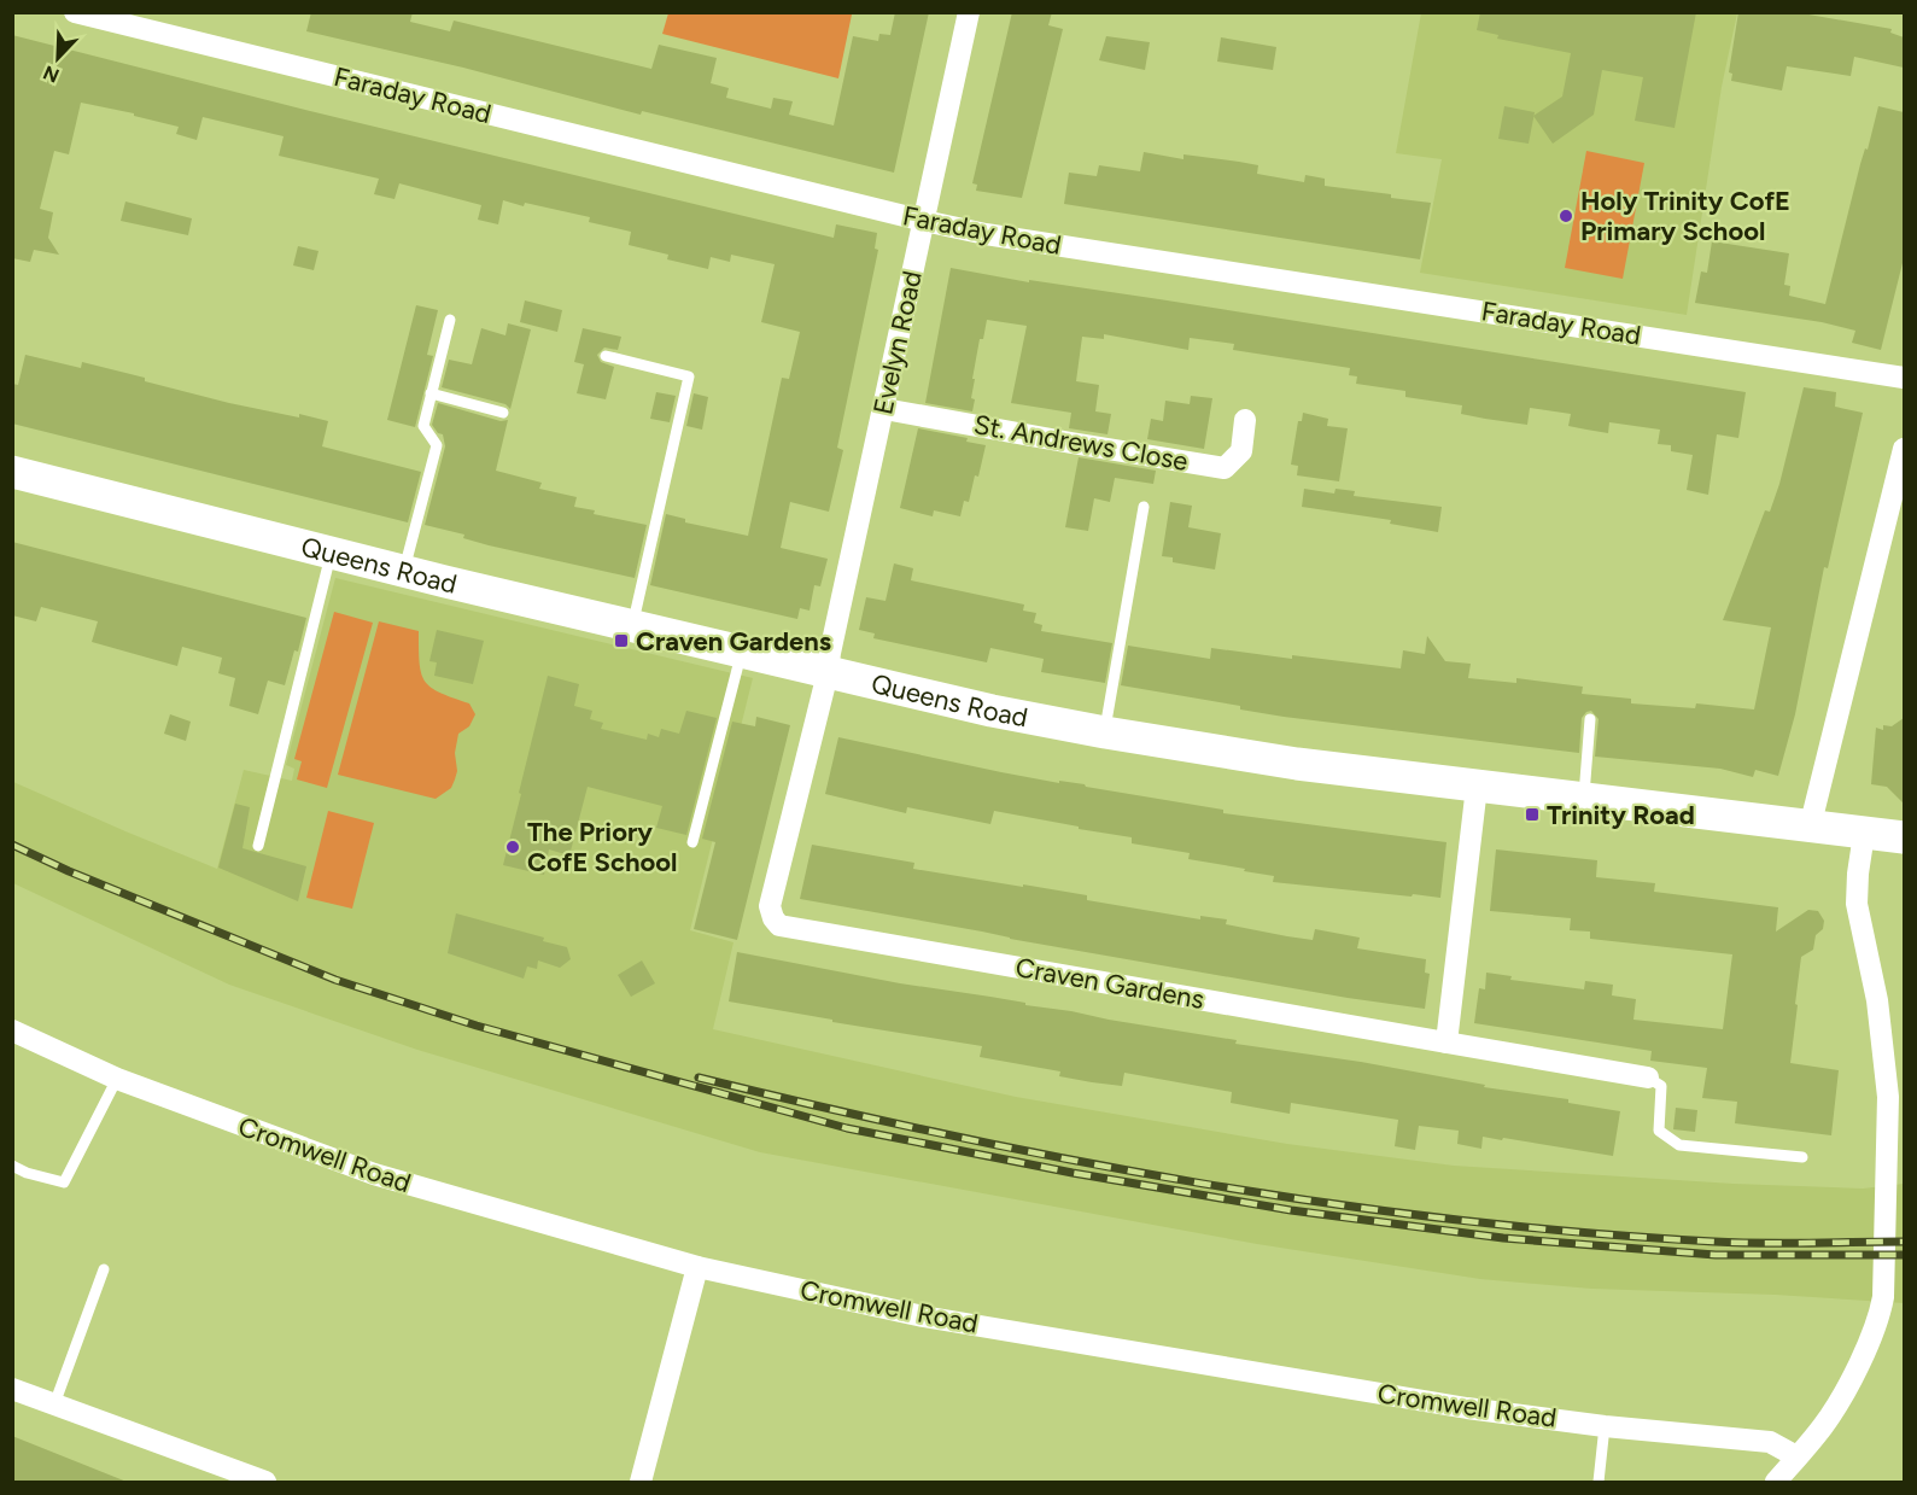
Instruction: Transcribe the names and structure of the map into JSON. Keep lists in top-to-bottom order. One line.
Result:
{"streets":{"street":["Faraday Road","Evelyn Road","St. Andrews Close","Queens Road","Craven Gardens","Cromwell Road"]},"crossings":[["Faraday Road","Evelyn Road"],["Evelyn Road","St. Andrews Close"],["Evelyn Road","Queens Road"],["Evelyn Road","Craven Gardens"],["Queens Road","Craven Gardens"]],"places":{"other":["Holy Trinity CofE Primary School","The Priory CofE School"],"transit":["Craven Gardens","Trinity Road"]},"north":"bottom left"}
